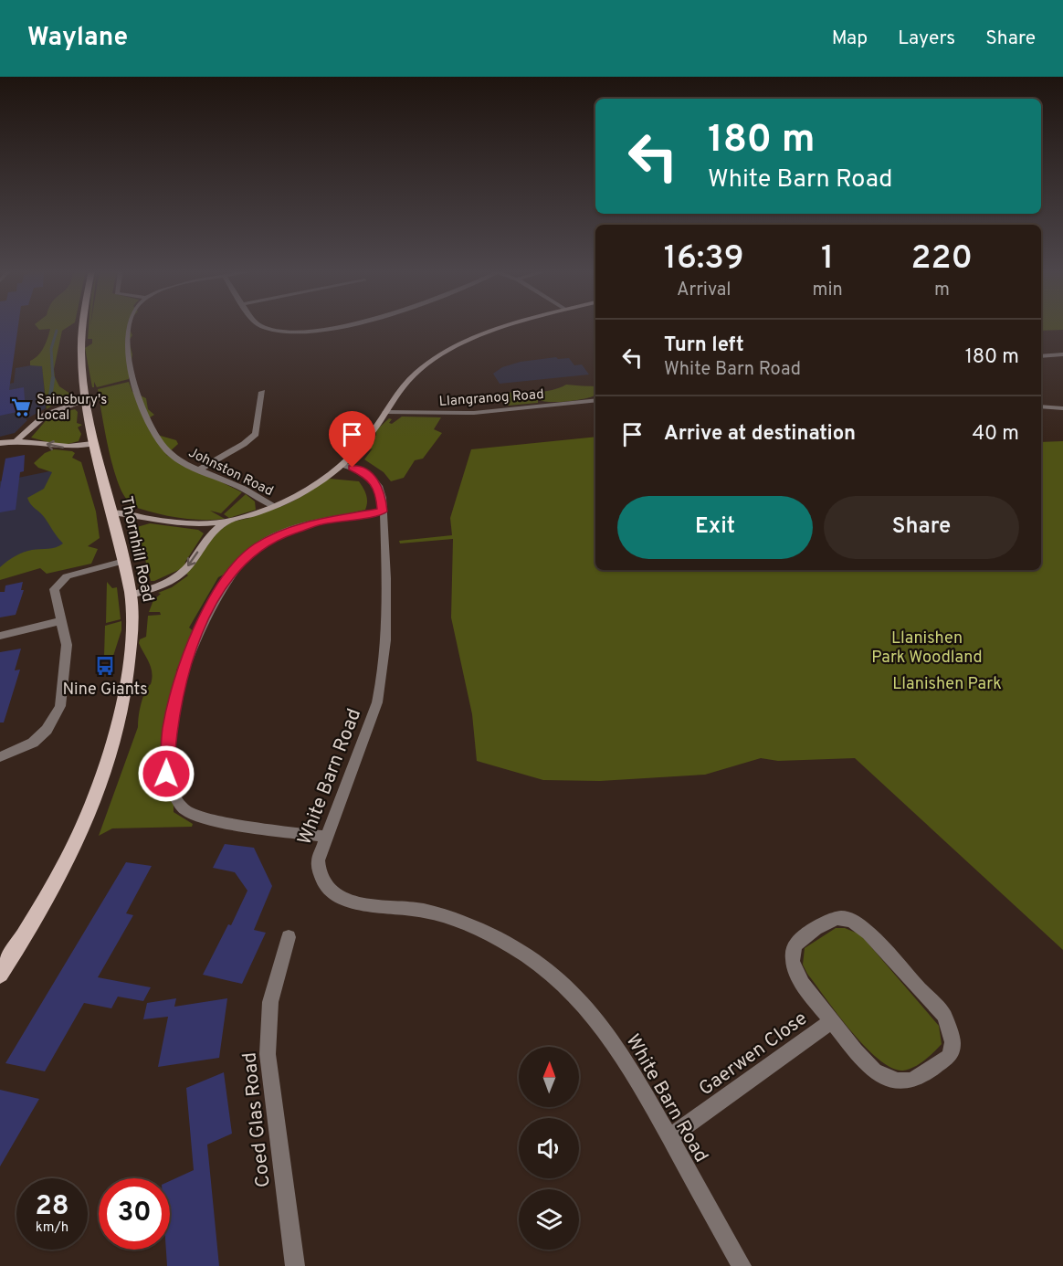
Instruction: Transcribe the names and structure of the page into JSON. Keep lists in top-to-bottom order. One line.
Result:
{"streets":{"main road":["Thornhill Road"],"street":["Llangranog Road","Johnston Road","White Barn Road","Gaerwen Close","Coed Glas Road"]},"crossings":[["White Barn Road","Gaerwen Close"]],"parks":["Llanishen Park Woodland","Llanishen Park"],"places":{"supermarket":["Sainsbury's Local"],"bus stop":["Nine Giants"]},"north":"top","page":{"header":"Waylane","nav":["Map","Layers","Share"],"turn":["180 m","White Barn Road"],"eta":["16:39","Arrival","1","min","220","m"],"list":[{"name":"Turn left","note":"White Barn Road","value":"180 m"},{"name":"Arrive at destination","value":"40 m"}],"buttons":["Exit","Share"],"speed":"28 km/h","limit":"30"}}
